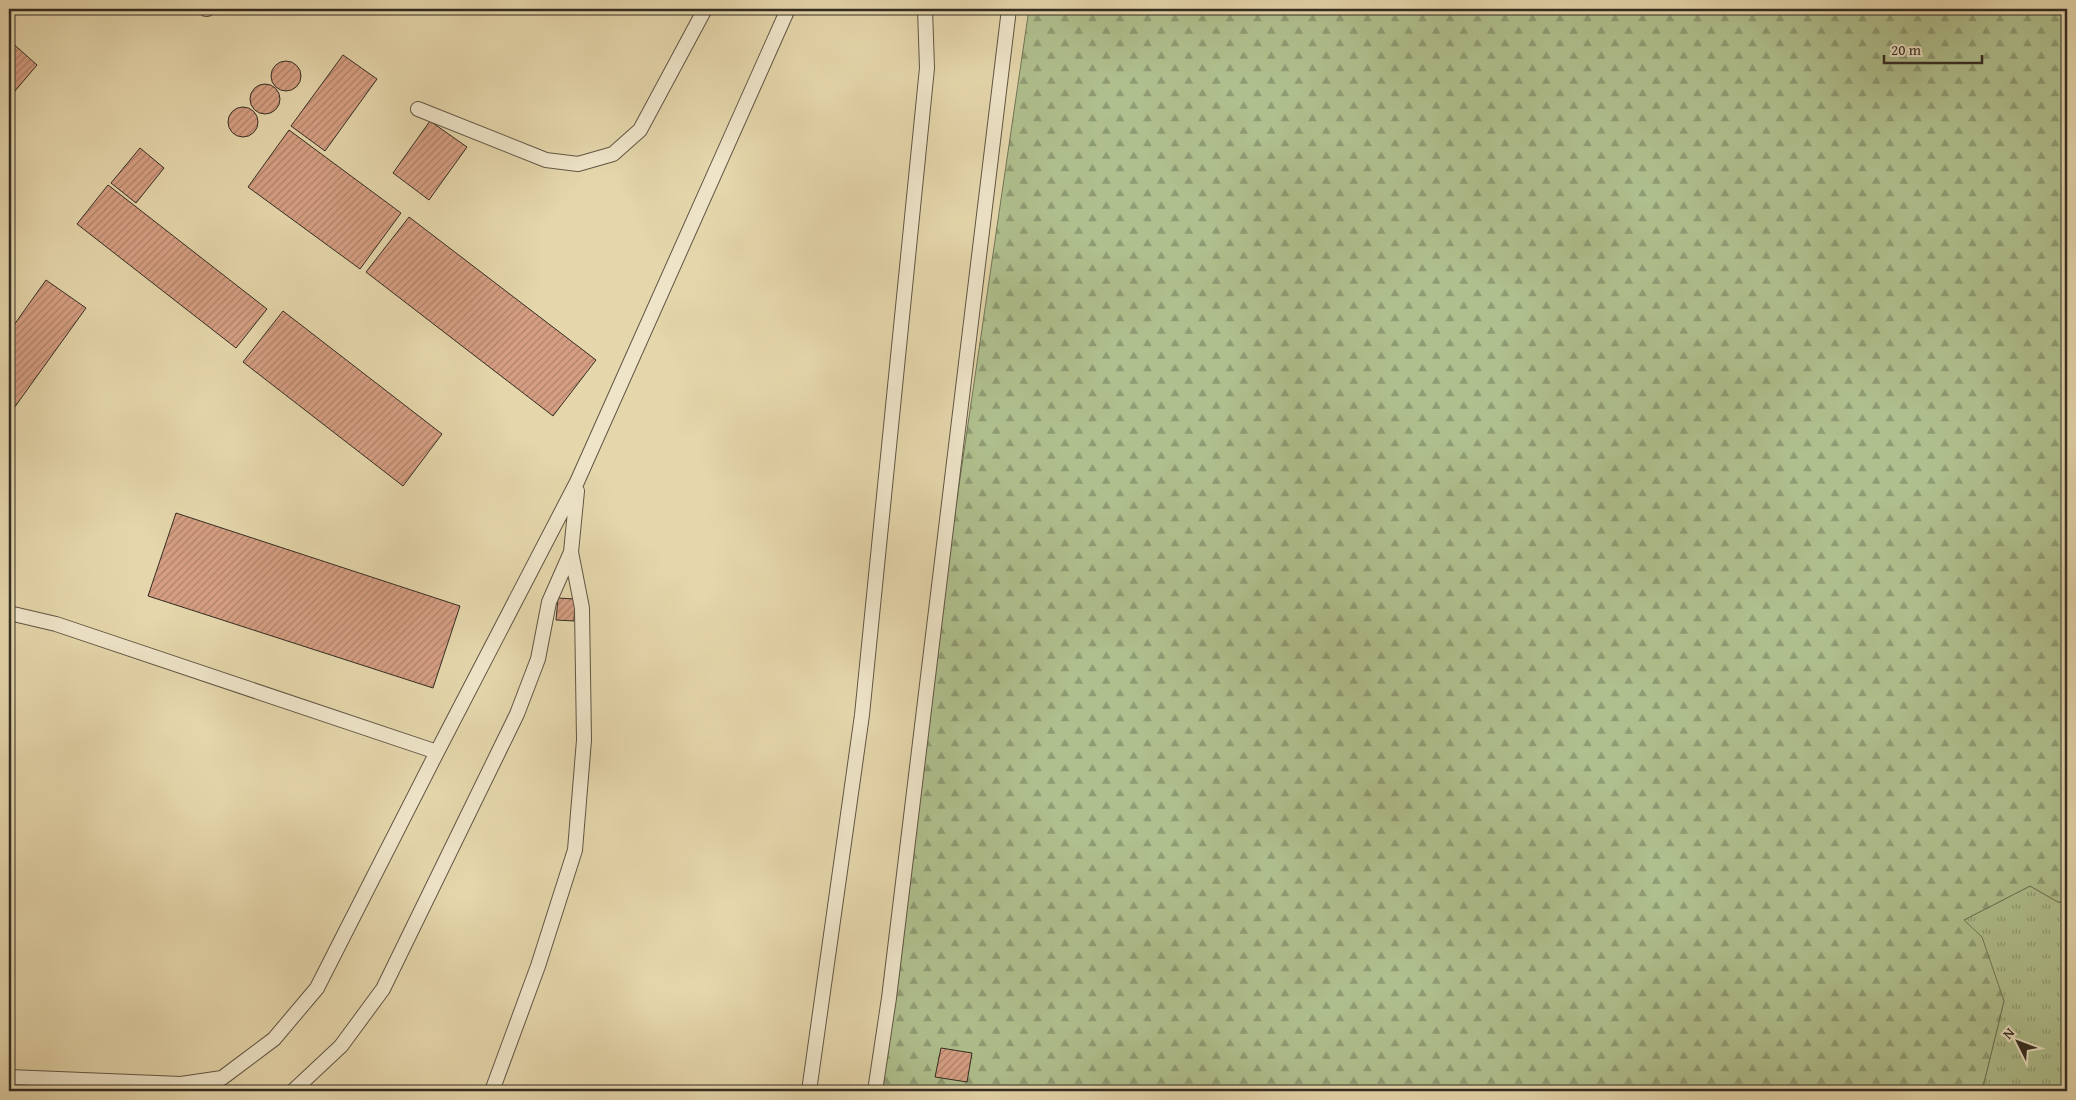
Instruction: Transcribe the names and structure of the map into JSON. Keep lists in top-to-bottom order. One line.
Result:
{"scale_bar":"20 m","north":"top left"}
